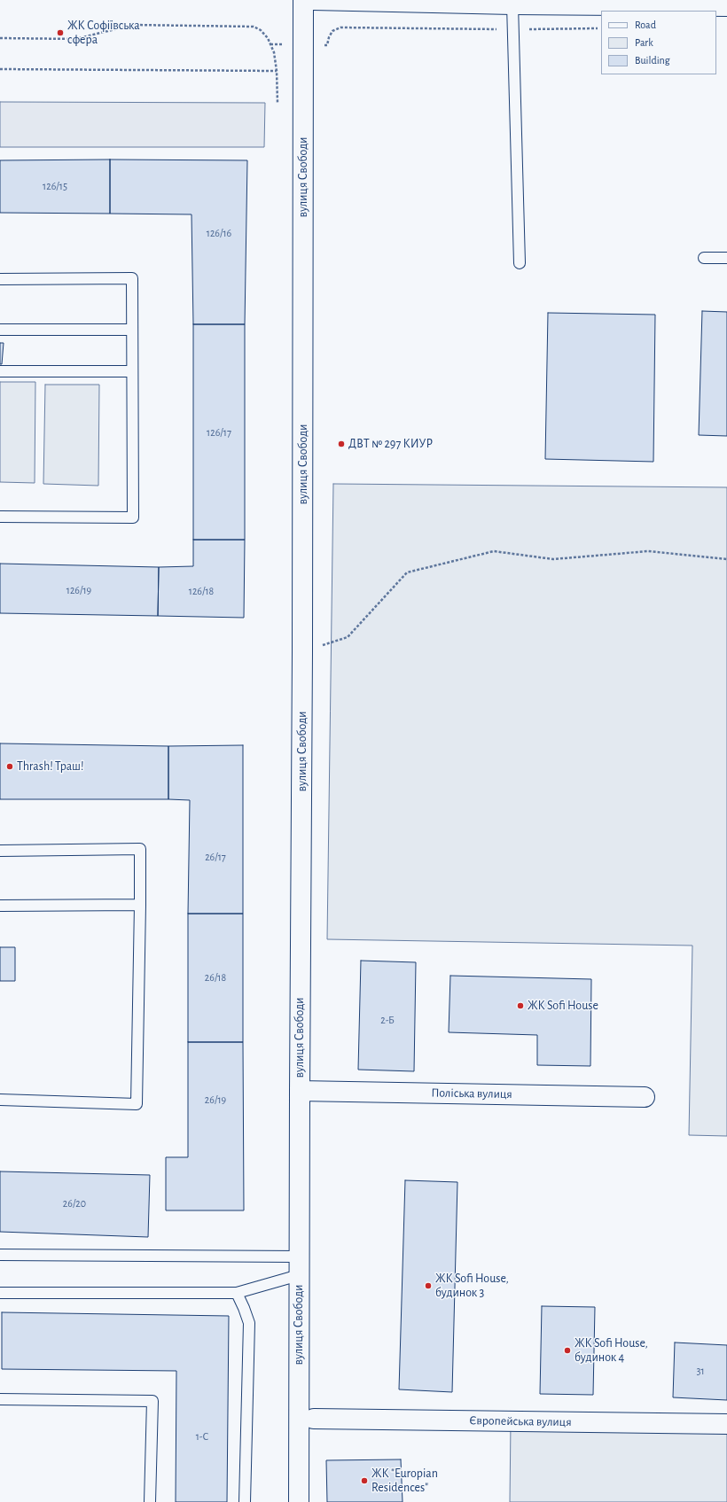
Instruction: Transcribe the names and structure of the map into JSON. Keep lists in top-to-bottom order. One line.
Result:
{"streets":{"street":["вулиця Свободи","Поліська вулиця","Європейська вулиця"]},"crossings":[["вулиця Свободи","Поліська вулиця"]],"places":["ЖК Софіївська сфера","ДВТ № 297 КИУР","Thrash! Траш!","ЖК Sofi House","ЖК Sofi House, будинок 3","ЖК Sofi House, будинок 4","ЖК \"Europian Residences\""],"house_numbers":["126/15","126/16","126/17","126/19","126/18","26/17","26/18","2-Б","26/19","26/20","31","1-С"],"legend":["Road","Park","Building"]}
